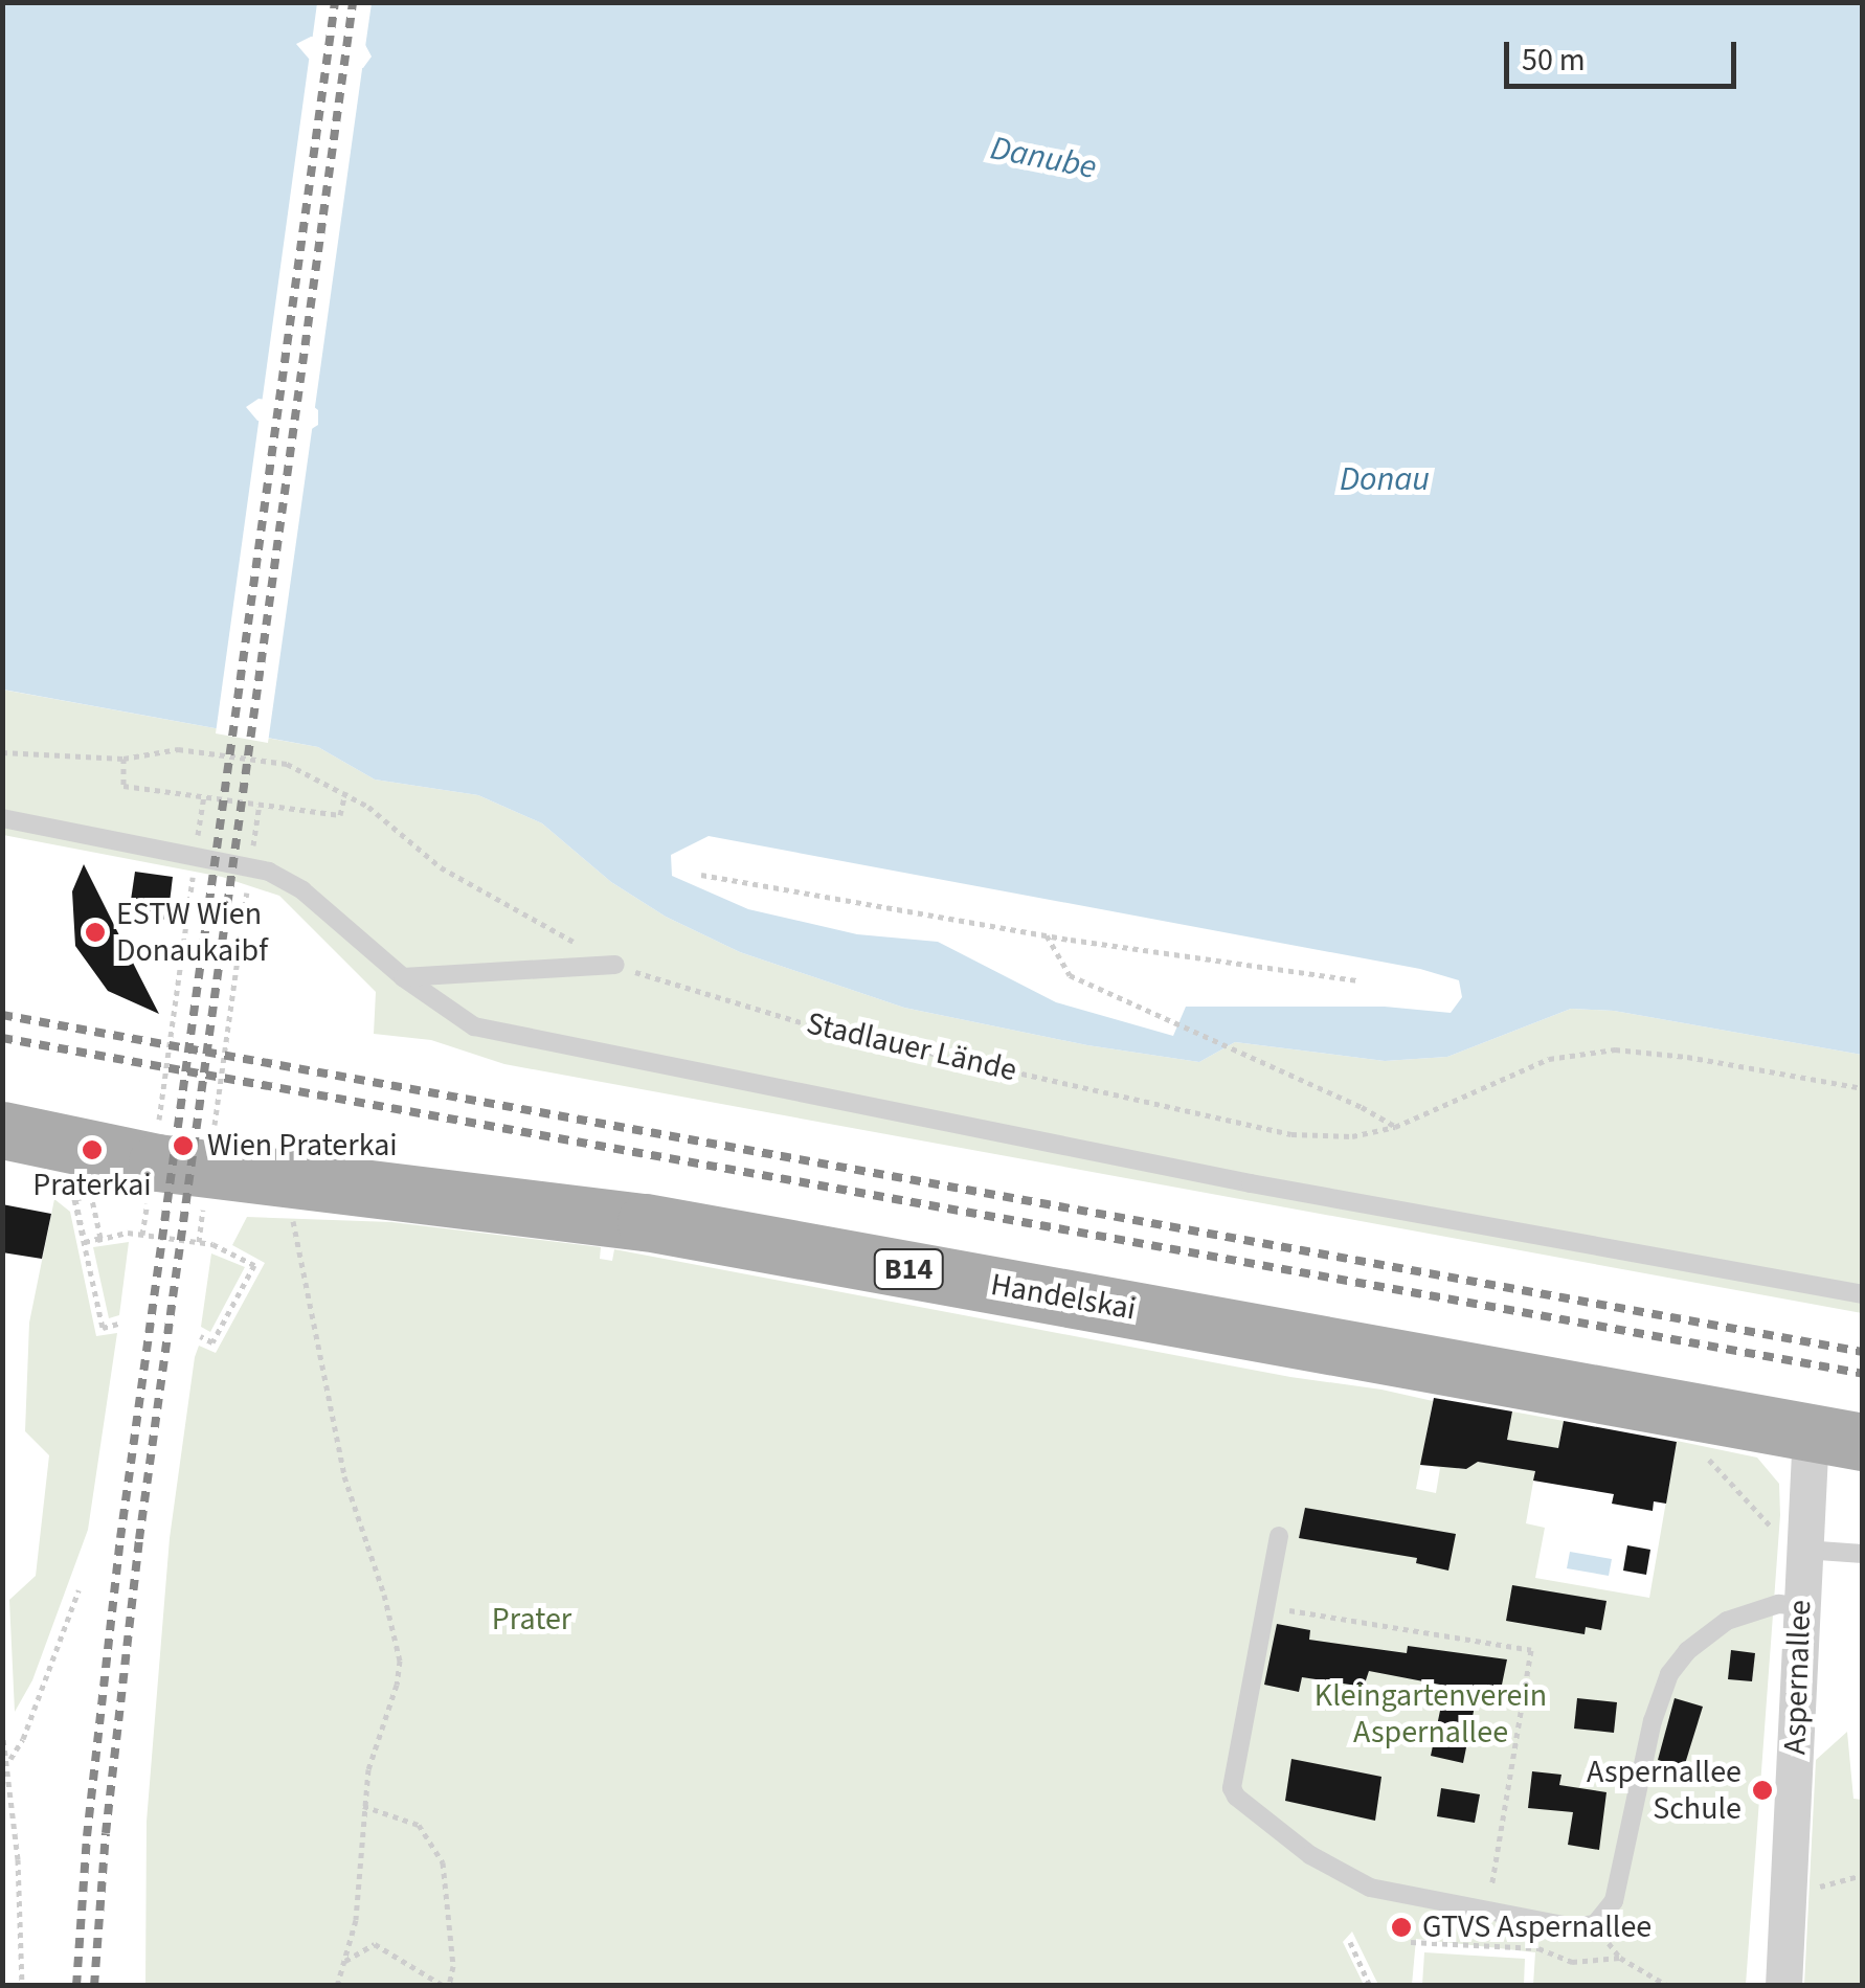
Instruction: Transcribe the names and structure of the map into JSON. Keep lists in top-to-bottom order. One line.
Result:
{"streets":{"main road":["B14","Handelskai"],"street":["Aspernallee"],"path":["Stadlauer Lände"]},"crossings":[["Handelskai","Aspernallee"]],"water":["Danube","Donau"],"parks":["Prater","Kleingartenverein Aspernallee"],"places":["ESTW Wien Donaukaibf","Wien Praterkai","Praterkai","Aspernallee Schule","GTVS Aspernallee"],"scale_bar":"50 m"}
